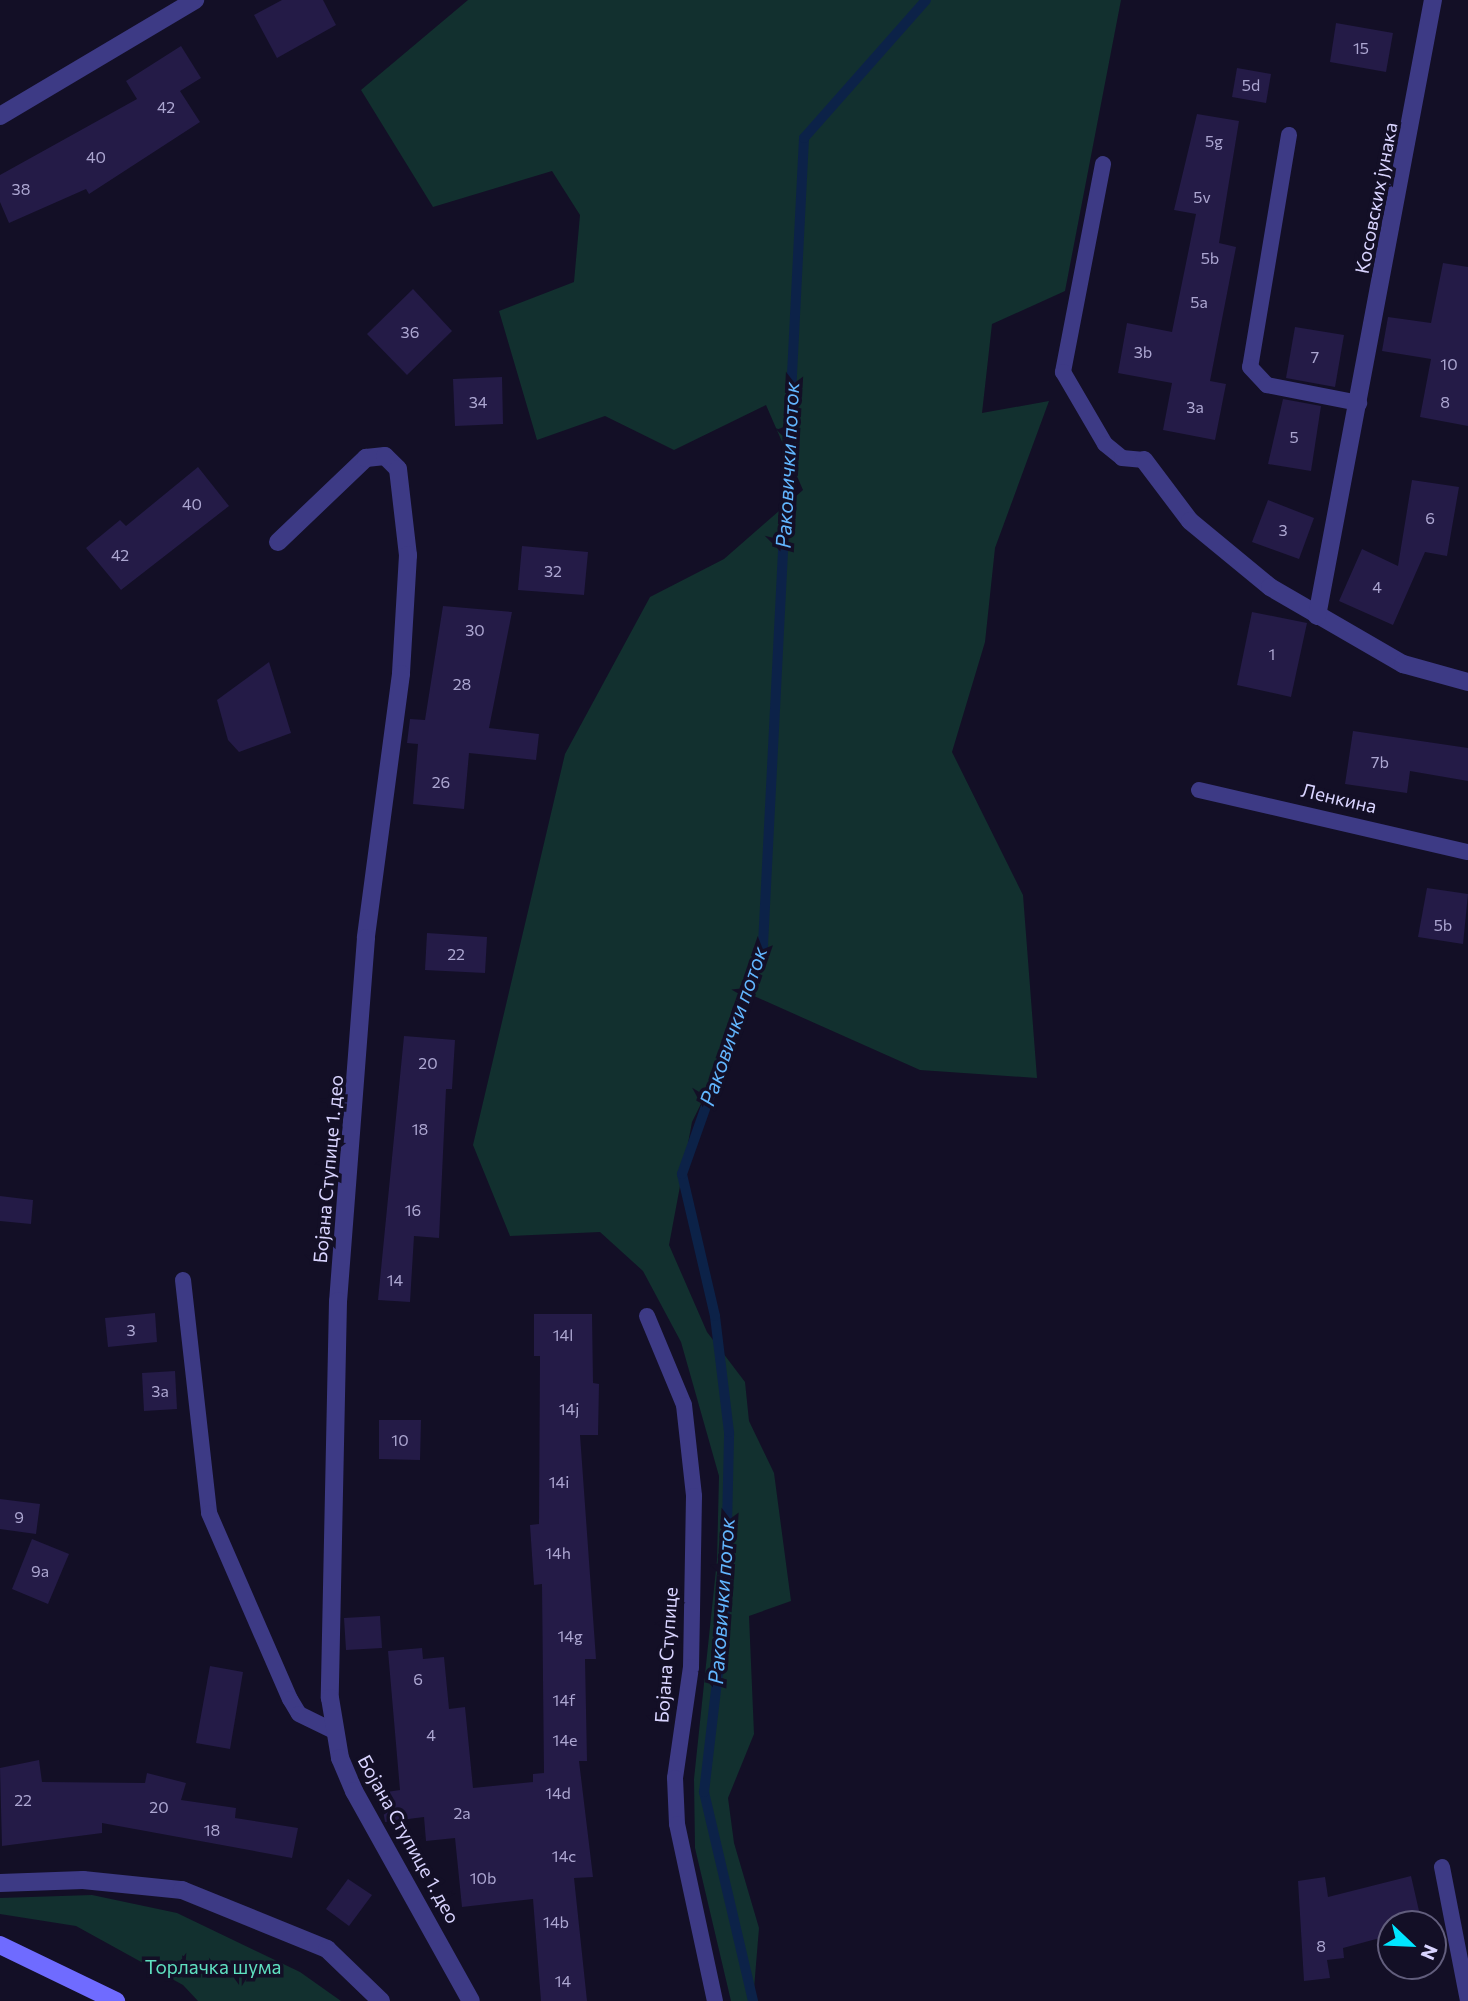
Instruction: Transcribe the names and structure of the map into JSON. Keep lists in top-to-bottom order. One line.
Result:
{"streets":{"street":["Косовских јунака","Бојана Ступице 1. део"],"lane":["Ленкина","Бојана Ступице"]},"water":["Раковички поток"],"parks":["Торлачка шума"],"house_numbers":["15","5d","42","5g","40","38","5v","5b","5a","36","3b","7","10","34","8","3a","5","40","6","3","42","32","4","30","1","28","7b","26","5b","22","20","18","16","14","3","14l","3a","14j","10","14i","9","14h","9a","14g","6","14f","4","14e","14d","22","20","2a","18","14c","10b","14b","8","14"],"north":"bottom right"}
